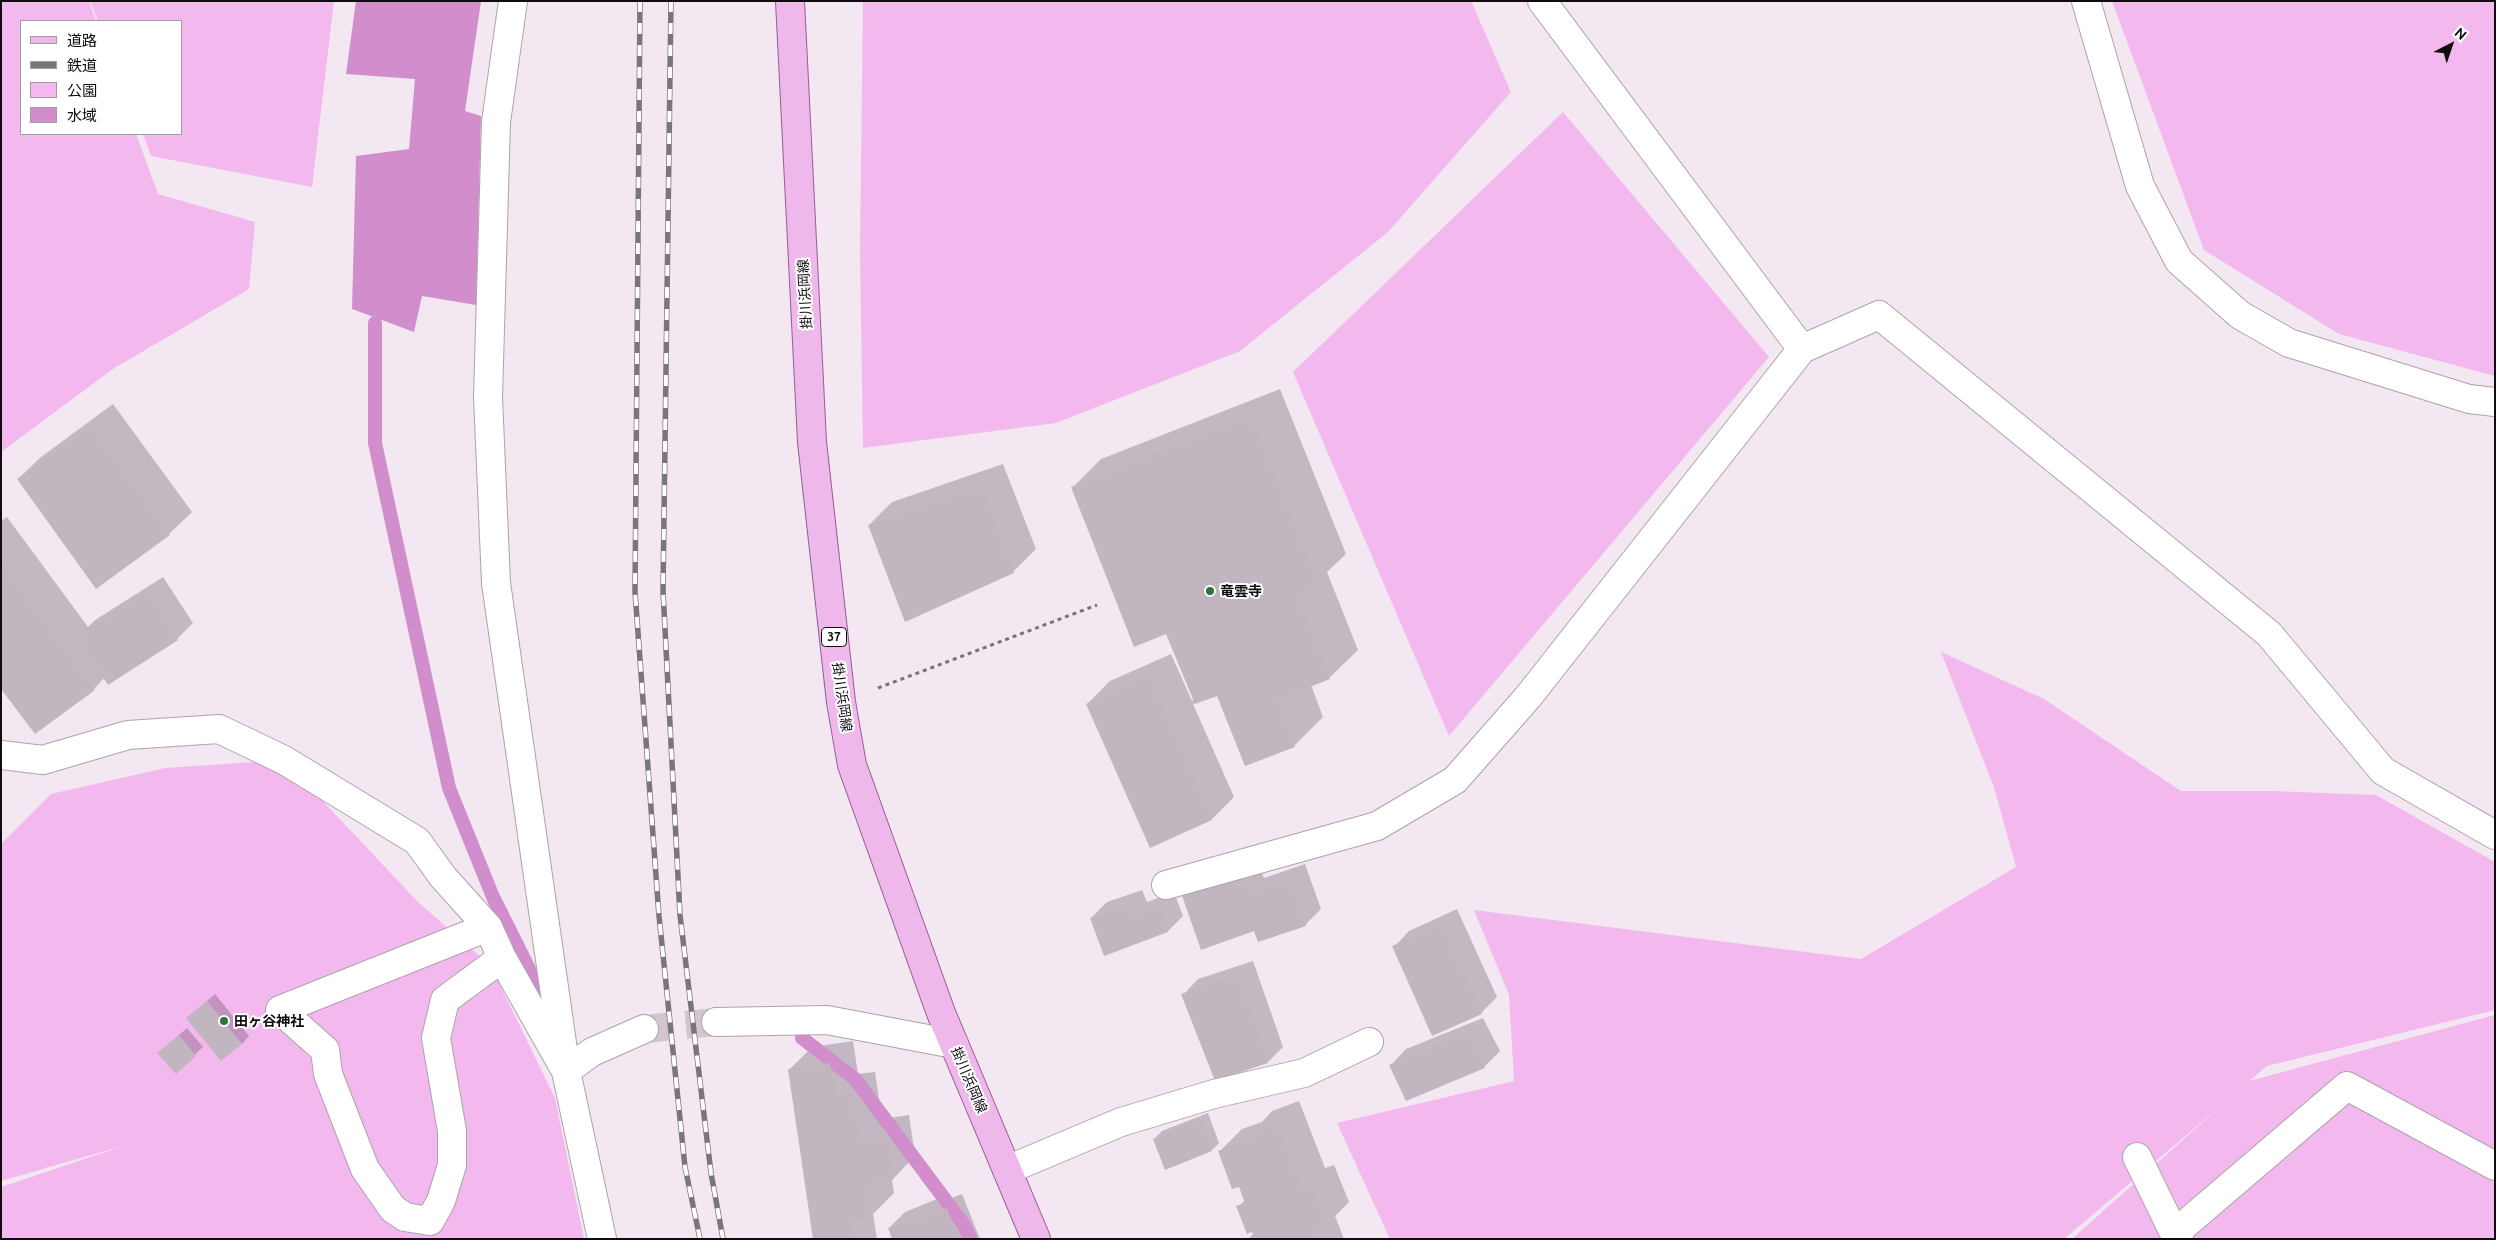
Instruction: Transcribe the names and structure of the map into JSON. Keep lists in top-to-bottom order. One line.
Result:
{"streets":{"main road":["掛川浜岡線","37"]},"places":["竜雲寺","田ヶ谷神社"],"legend":["道路","鉄道","公園","水域"],"north":"top right"}
